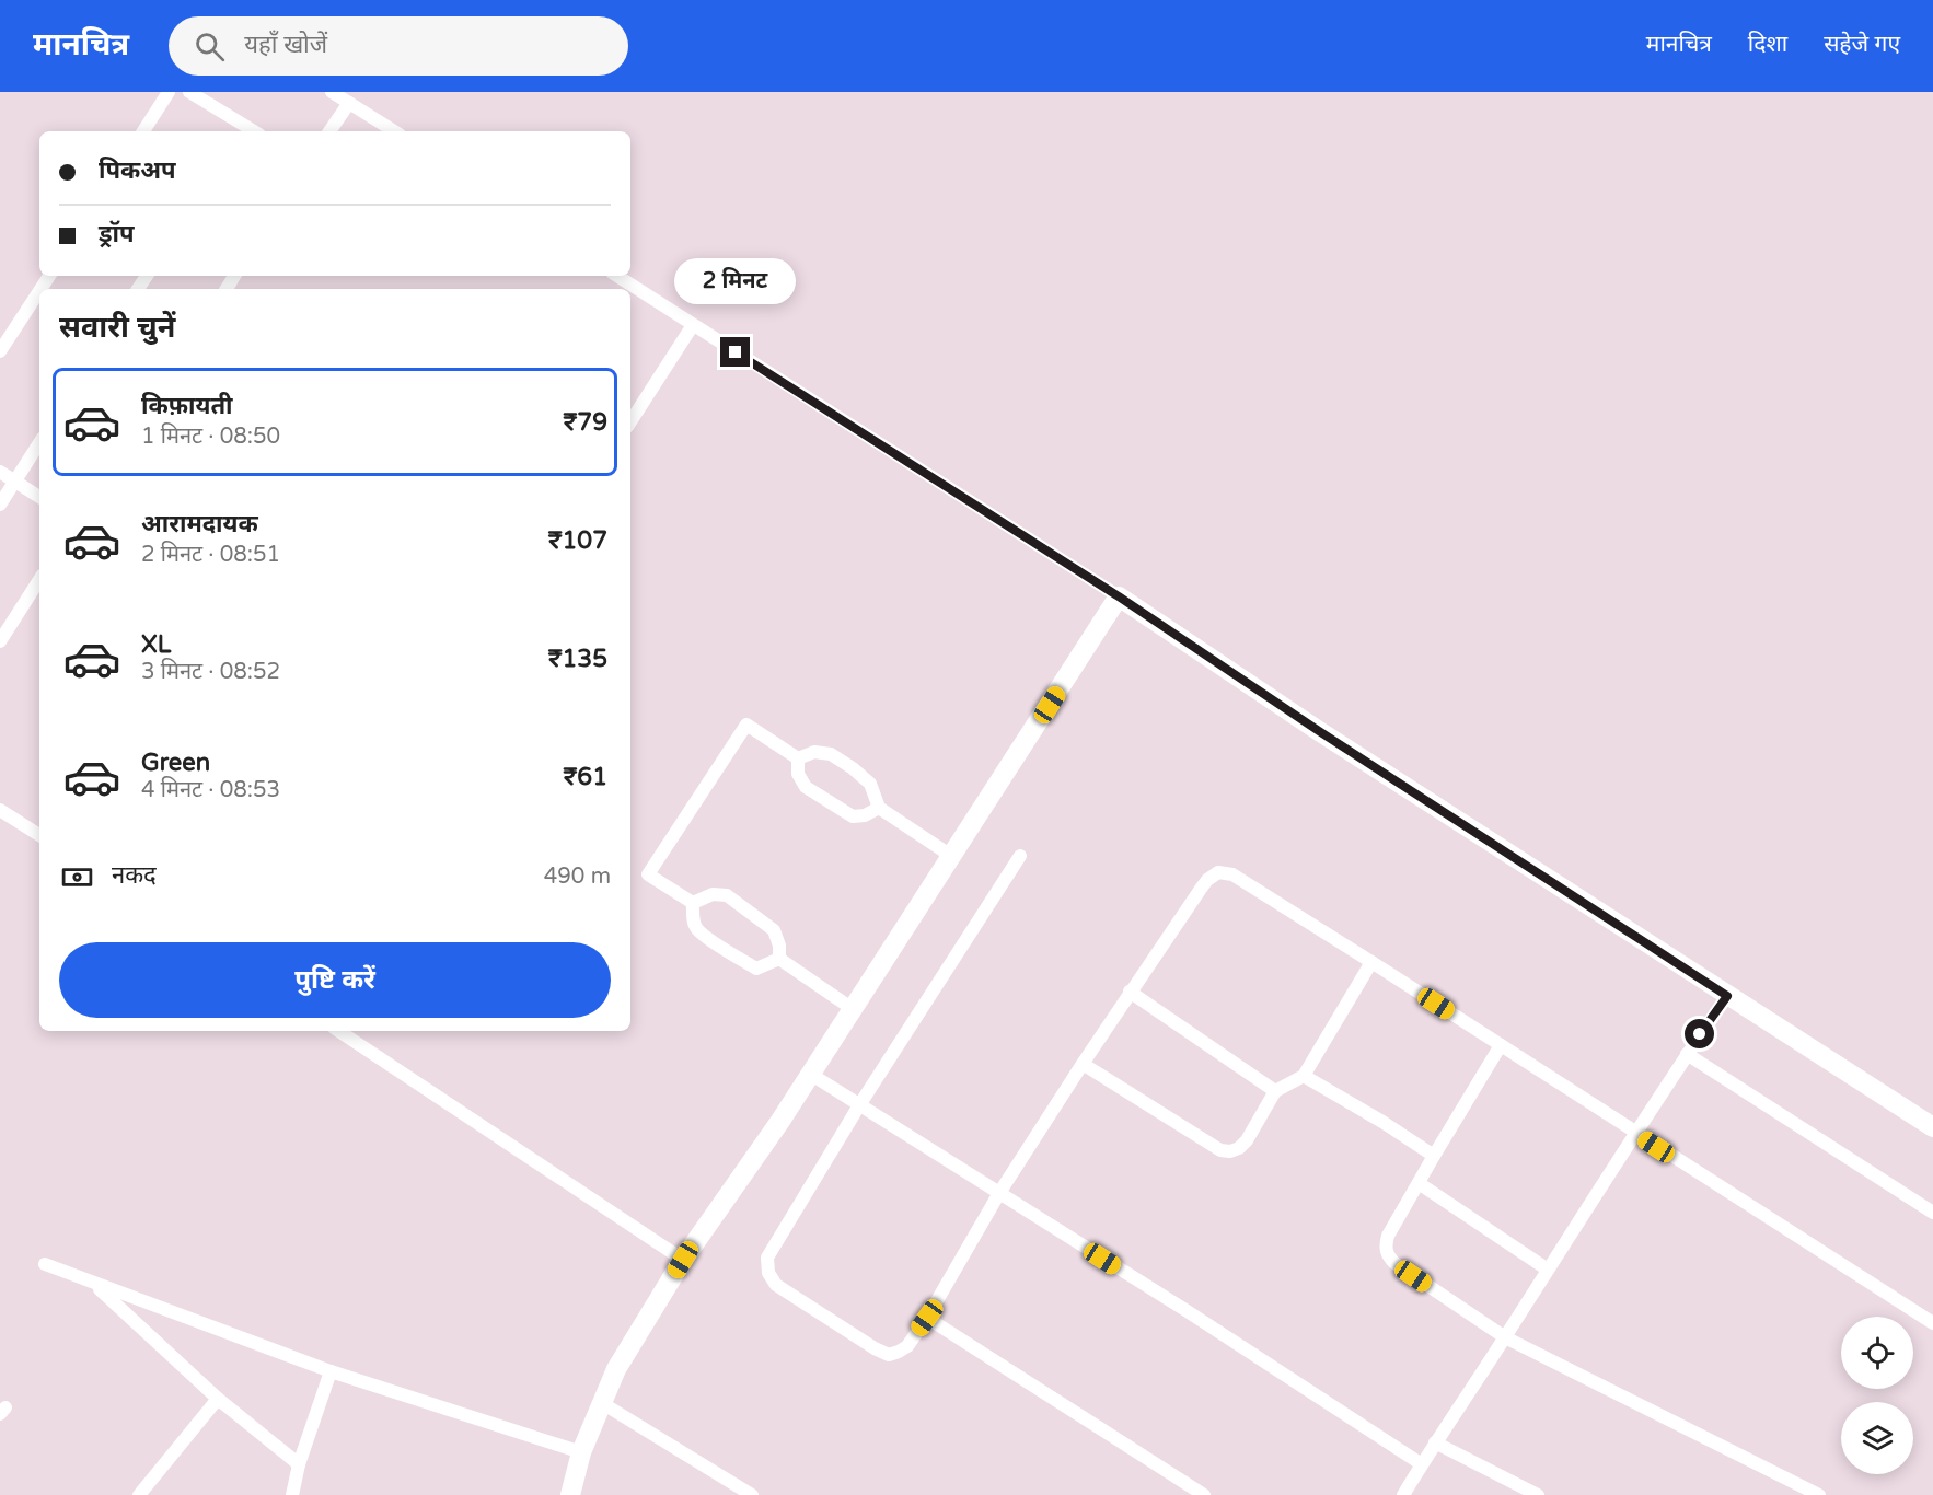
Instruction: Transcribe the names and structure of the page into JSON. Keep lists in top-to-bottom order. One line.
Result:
{"page":{"header":"मानचित्र","search":"यहाँ खोजें","nav":["मानचित्र","दिशा","सहेजे गए"],"banner":["पिकअप","ड्रॉप"],"bubble":"2 मिनट","heading":"सवारी चुनें","list":[{"name":"किफ़ायती","note":"1 मिनट · 08:50","value":"₹79"},{"name":"आरामदायक","note":"2 मिनट · 08:51","value":"₹107"},{"name":"XL","note":"3 मिनट · 08:52","value":"₹135"},{"name":"Green","note":"4 मिनट · 08:53","value":"₹61"}],"pay":["नकद","490 m"],"buttons":"पुष्टि करें"}}
